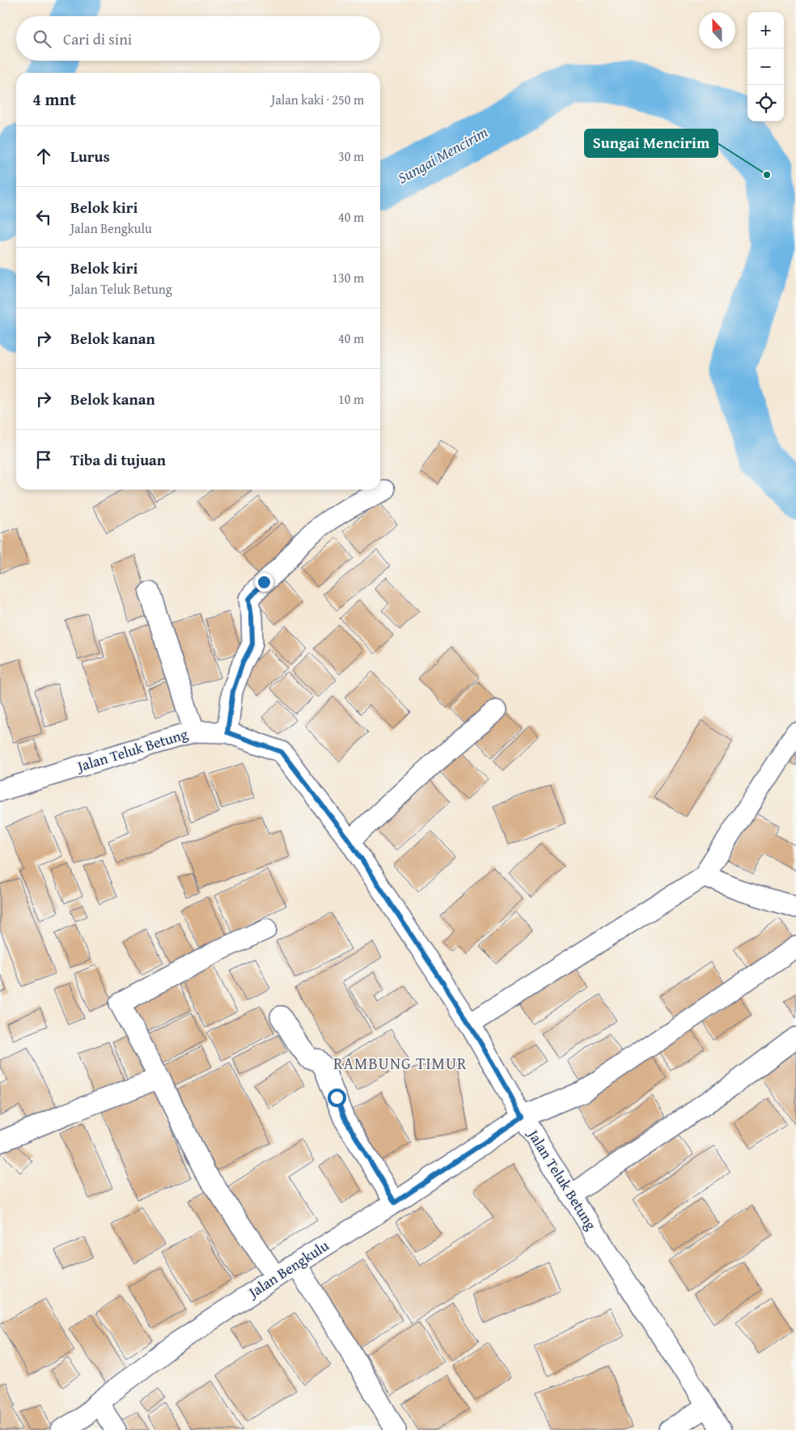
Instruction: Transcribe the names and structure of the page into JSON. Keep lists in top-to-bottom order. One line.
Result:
{"streets":{"street":["Jalan Teluk Betung","Jalan Bengkulu"]},"crossings":[["Jalan Teluk Betung","Jalan Bengkulu"]],"districts":["RAMBUNG TIMUR"],"water":["Sungai Mencirim"],"places":["Sungai Mencirim"],"north":"top","page":{"map_buttons":["+","−"],"search":"Cari di sini","heading":["4 mnt","Jalan kaki · 250 m"],"list":[["Lurus","30 m"],["Belok kiri","Jalan Bengkulu","40 m"],["Belok kiri","Jalan Teluk Betung","130 m"],["Belok kanan","40 m"],["Belok kanan","10 m"],"Tiba di tujuan"]}}
